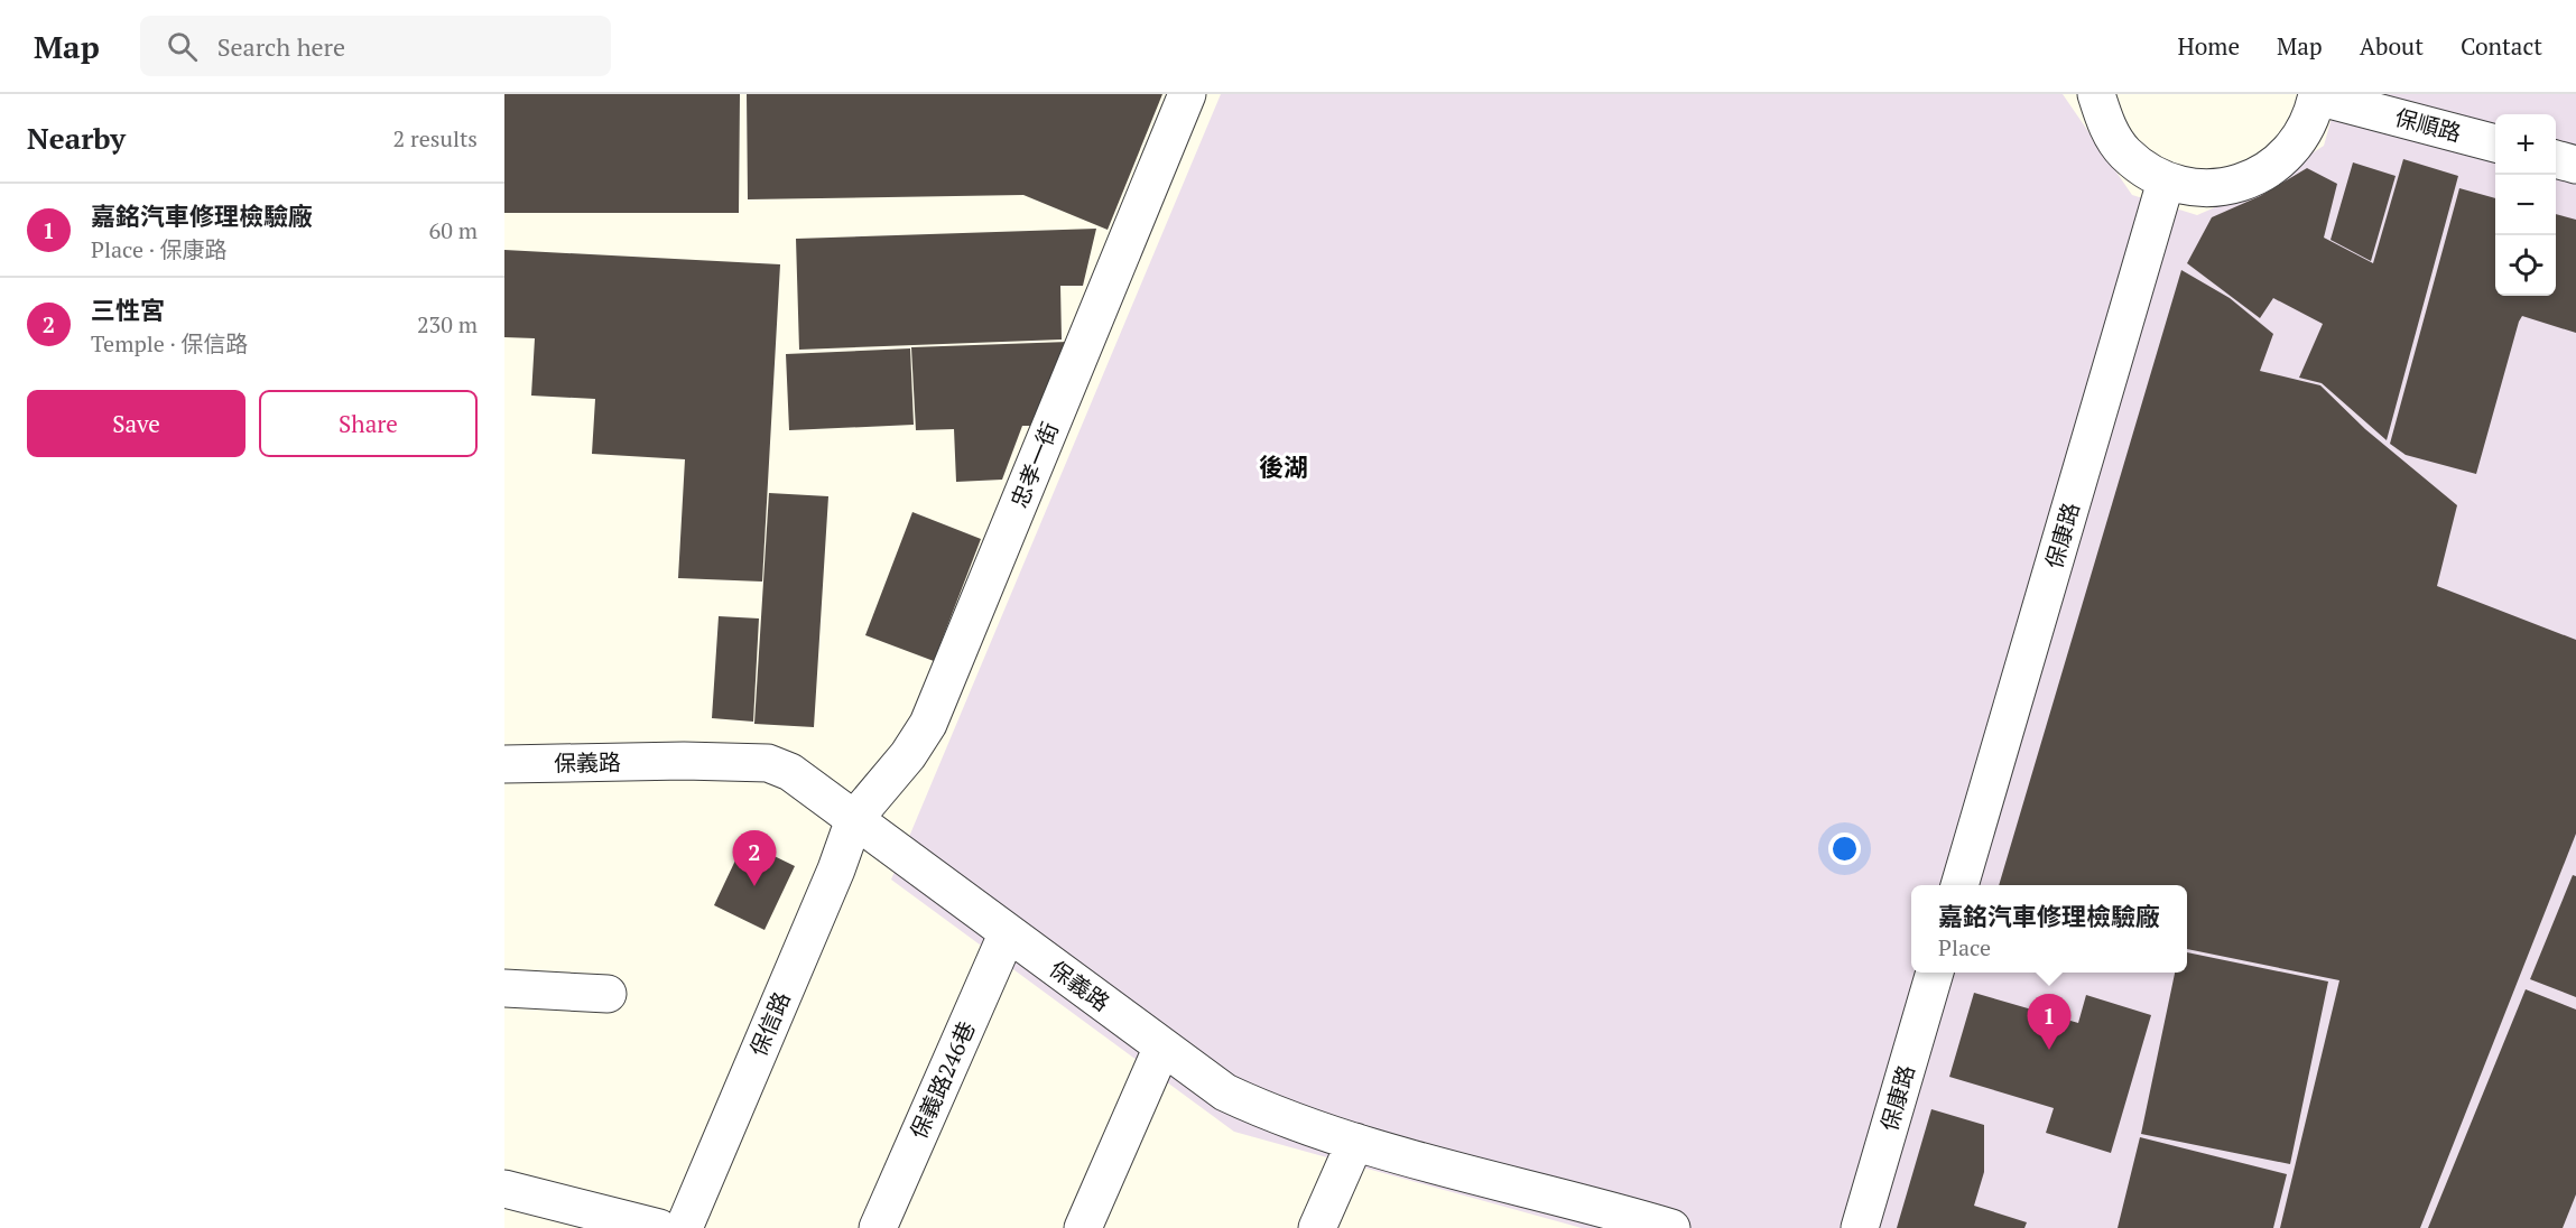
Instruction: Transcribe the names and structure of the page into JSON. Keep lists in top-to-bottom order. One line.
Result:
{"streets":{"street":["保順路","忠孝一街","保康路","保義路","保信路","保義路246巷"]},"crossings":[["忠孝一街","保義路"],["忠孝一街","保信路"],["保義路","保信路"],["保義路","保義路246巷"]],"districts":["後湖"],"page":{"header":"Map","search":"Search here","nav":["Home","Map","About","Contact"],"heading":["Nearby","2 results"],"map_buttons":["+","−"],"list":[{"mark":"1","name":"嘉銘汽車修理檢驗廠","note":"Place · 保康路","value":"60 m"},{"mark":"2","name":"三性宮","note":"Temple · 保信路","value":"230 m"}],"buttons":["Save","Share"],"pins":["2","1"],"popup":["嘉銘汽車修理檢驗廠","Place"]}}
